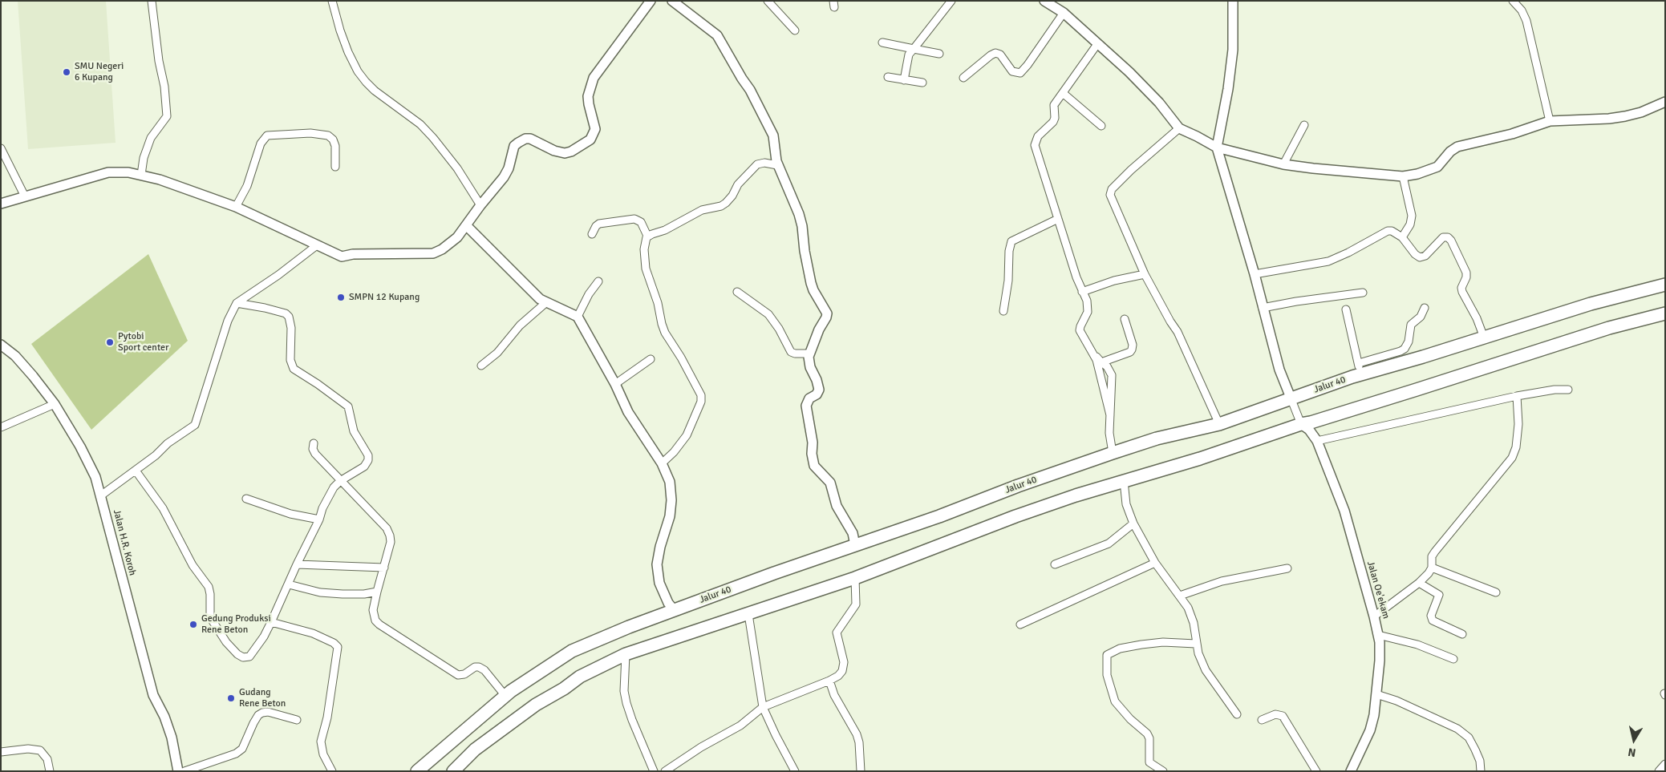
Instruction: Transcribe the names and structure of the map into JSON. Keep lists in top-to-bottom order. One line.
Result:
{"streets":{"highway":["Jalur 40"],"street":["Jalan H.R. Koroh","Jalan Oe'ekam"]},"places":["SMU Negeri 6 Kupang","SMPN 12 Kupang","Pytobi Sport center","Gedung Produksi Rene Beton","Gudang Rene Beton"],"north":"bottom"}
